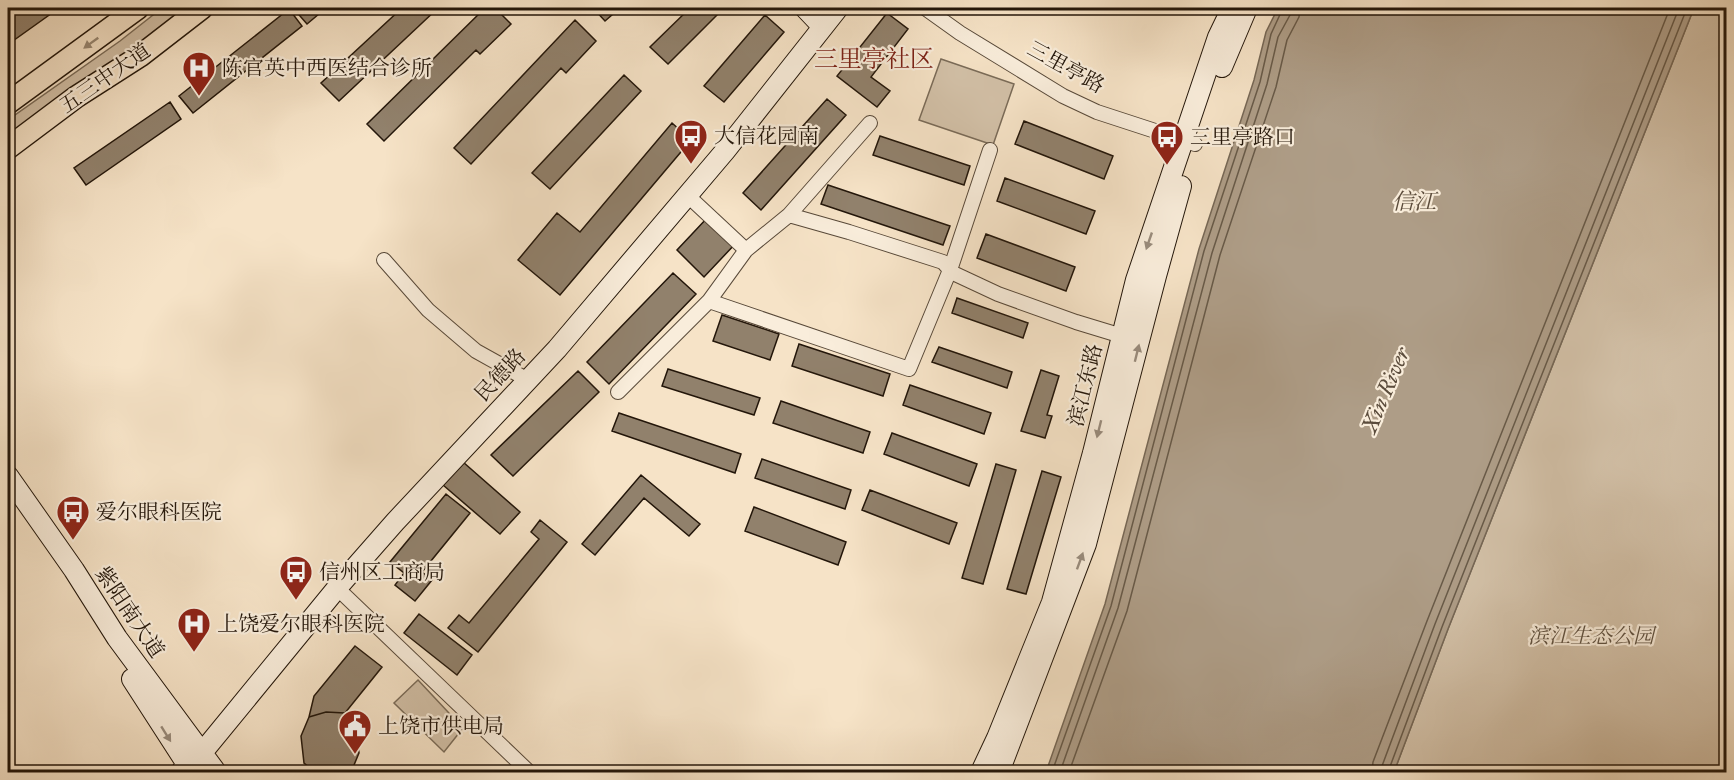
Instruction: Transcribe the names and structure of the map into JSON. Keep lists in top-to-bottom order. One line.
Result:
{"streets":{"main road":["五三中大道","民德路","滨江东路","紫阳南大道"],"street":["三里亭路"]},"crossings":[["三里亭路","滨江东路"],["民德路","紫阳南大道"]],"districts":["三里亭社区"],"water":["信江","Xin River"],"parks":["滨江生态公园"],"places":{"hospital":["陈官英中西医结合诊所","上饶爱尔眼科医院"],"bus stop":["大信花园南","三里亭路口","爱尔眼科医院","信州区工商局"],"public building":["上饶市供电局"]}}
